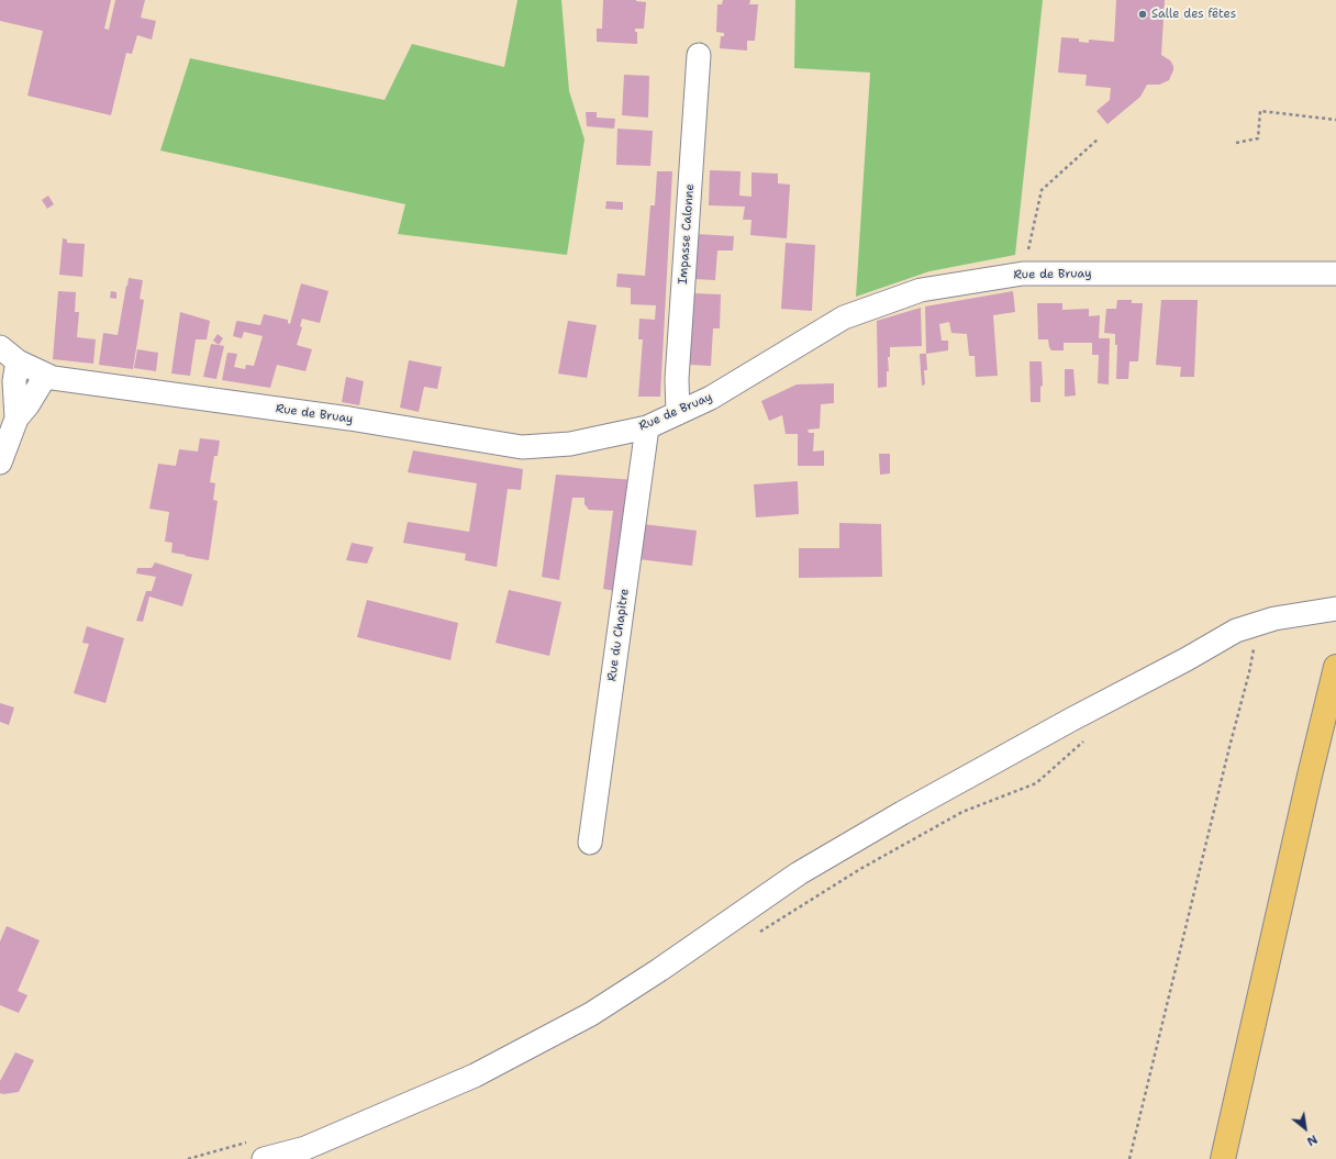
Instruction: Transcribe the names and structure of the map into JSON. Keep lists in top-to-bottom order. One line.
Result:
{"streets":{"street":["Impasse Calonne","Rue de Bruay","Rue du Chapitre"]},"crossings":[["Impasse Calonne","Rue de Bruay"],["Rue de Bruay","Rue du Chapitre"]],"places":["Salle des fêtes"],"north":"bottom right"}
